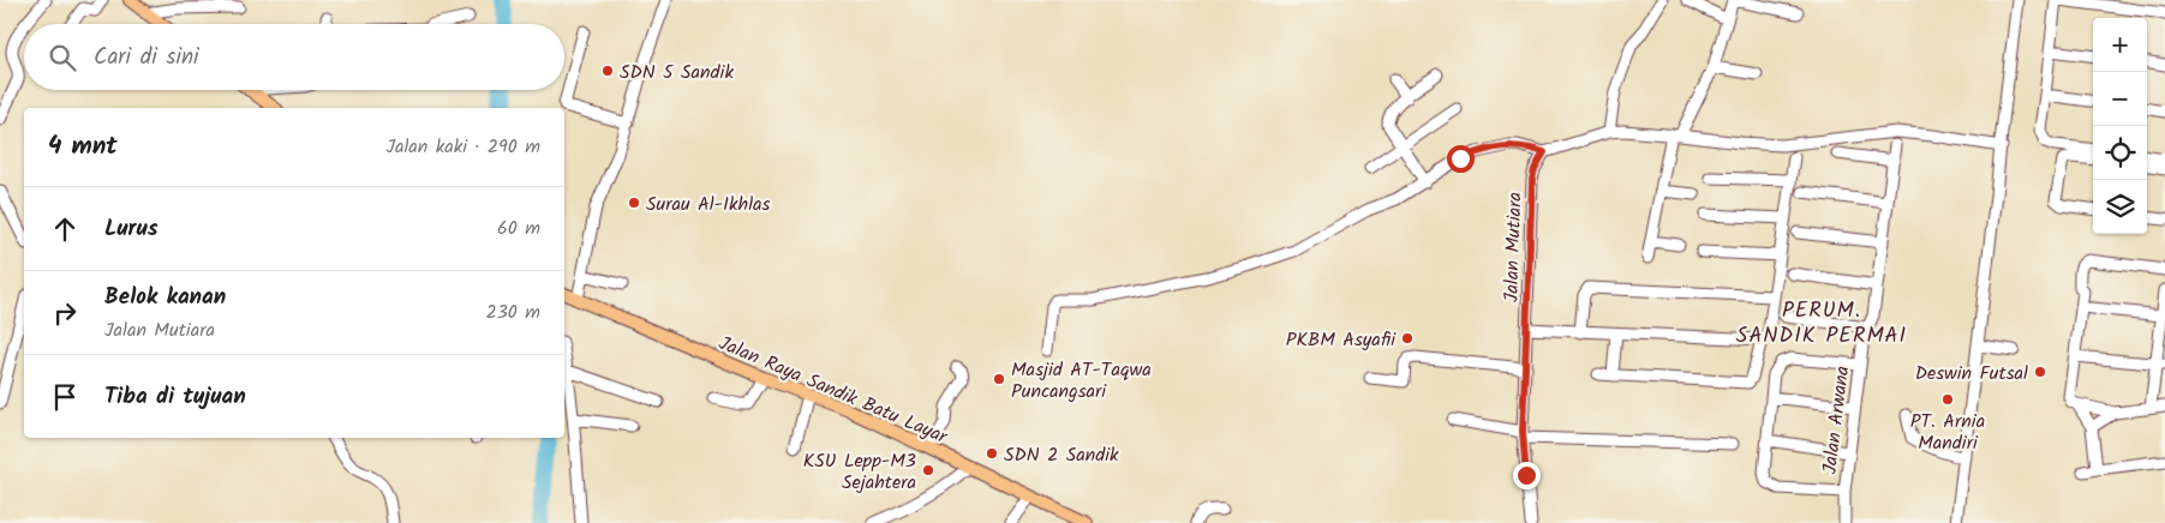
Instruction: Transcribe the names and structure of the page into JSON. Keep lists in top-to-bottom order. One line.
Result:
{"streets":{"main road":["Jalan Raya Sandik Batu Layar"],"street":["Jalan Mutiara","Jalan Arwana"]},"districts":["PERUM. SANDIK PERMAI"],"places":["SDN 5 Sandik","Surau Al-Ikhlas","PKBM Asyafii","Deswin Futsal","Masjid AT-Taqwa Puncangsari","PT. Arnia Mandiri","SDN 2 Sandik","KSU Lepp-M3 Sejahtera"],"page":{"map_buttons":["+","−"],"search":"Cari di sini","heading":["4 mnt","Jalan kaki · 290 m"],"list":[["Lurus","60 m"],["Belok kanan","Jalan Mutiara","230 m"],"Tiba di tujuan"]}}
